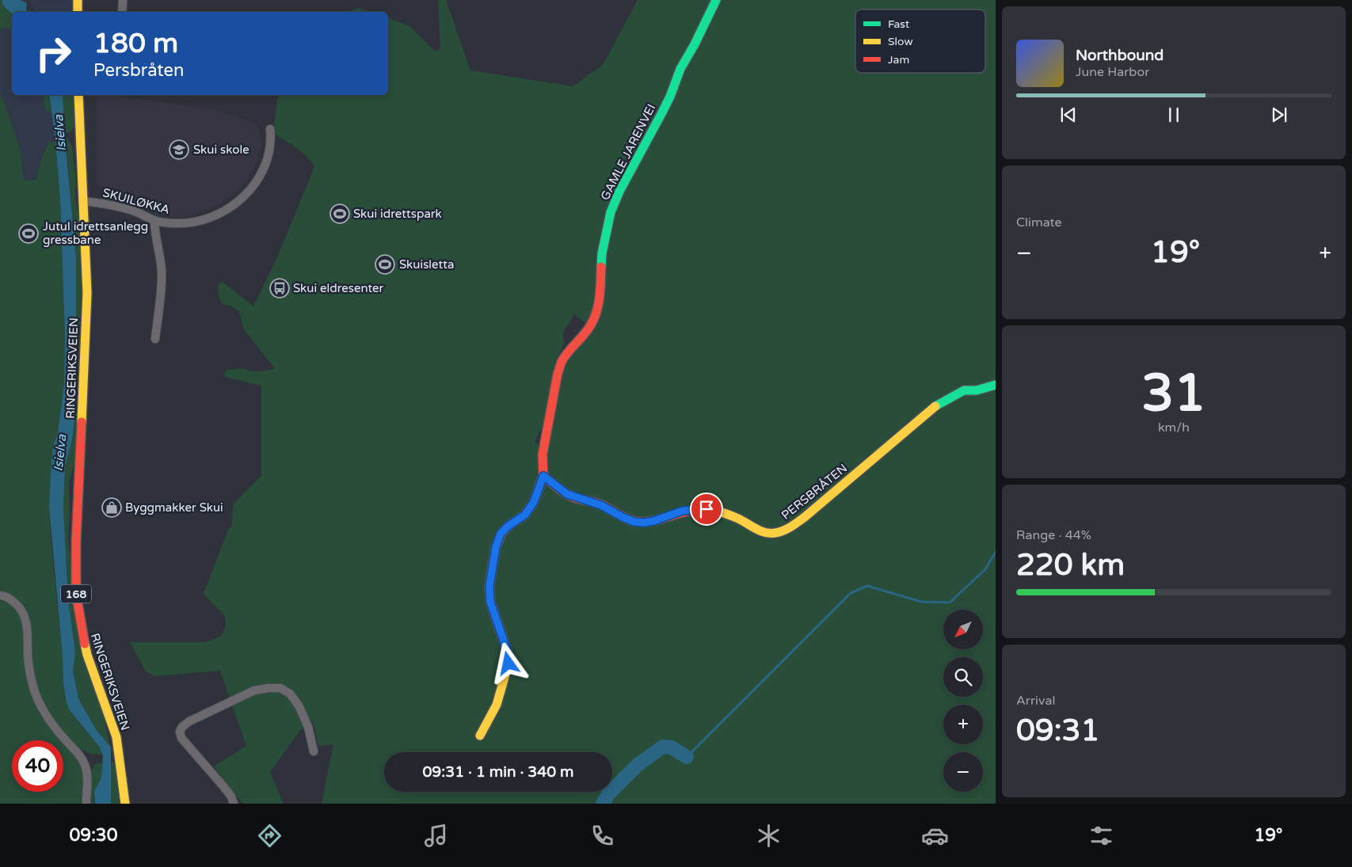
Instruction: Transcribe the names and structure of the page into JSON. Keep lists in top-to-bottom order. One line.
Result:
{"streets":{"street":["GAMLE JARENVEI","SKUILØKKA","RINGERIKSVEIEN","PERSBRÅTEN","168"]},"crossings":[["GAMLE JARENVEI","PERSBRÅTEN"],["SKUILØKKA","RINGERIKSVEIEN"]],"water":["Isielva"],"places":{"school or university":["Skui skole"],"sports":["Skui idrettspark","Jutul idrettsanlegg gressbane","Skuisletta"],"bus stop":["Skui eldresenter"],"shop":["Byggmakker Skui"]},"legend":["Fast","Slow","Jam"],"north":"bottom left","page":{"turn":["180 m","Persbråten"],"song":["Northbound","June Harbor"],"tile":["Climate",["31","km/h"],["Range · 44%","220 km"],["Arrival","09:31"]],"heat":["−","19°","+"],"map_buttons":["+","−"],"limit":"40","trip":"09:31 · 1 min · 340 m","tabs":["09:30","19°"]}}
